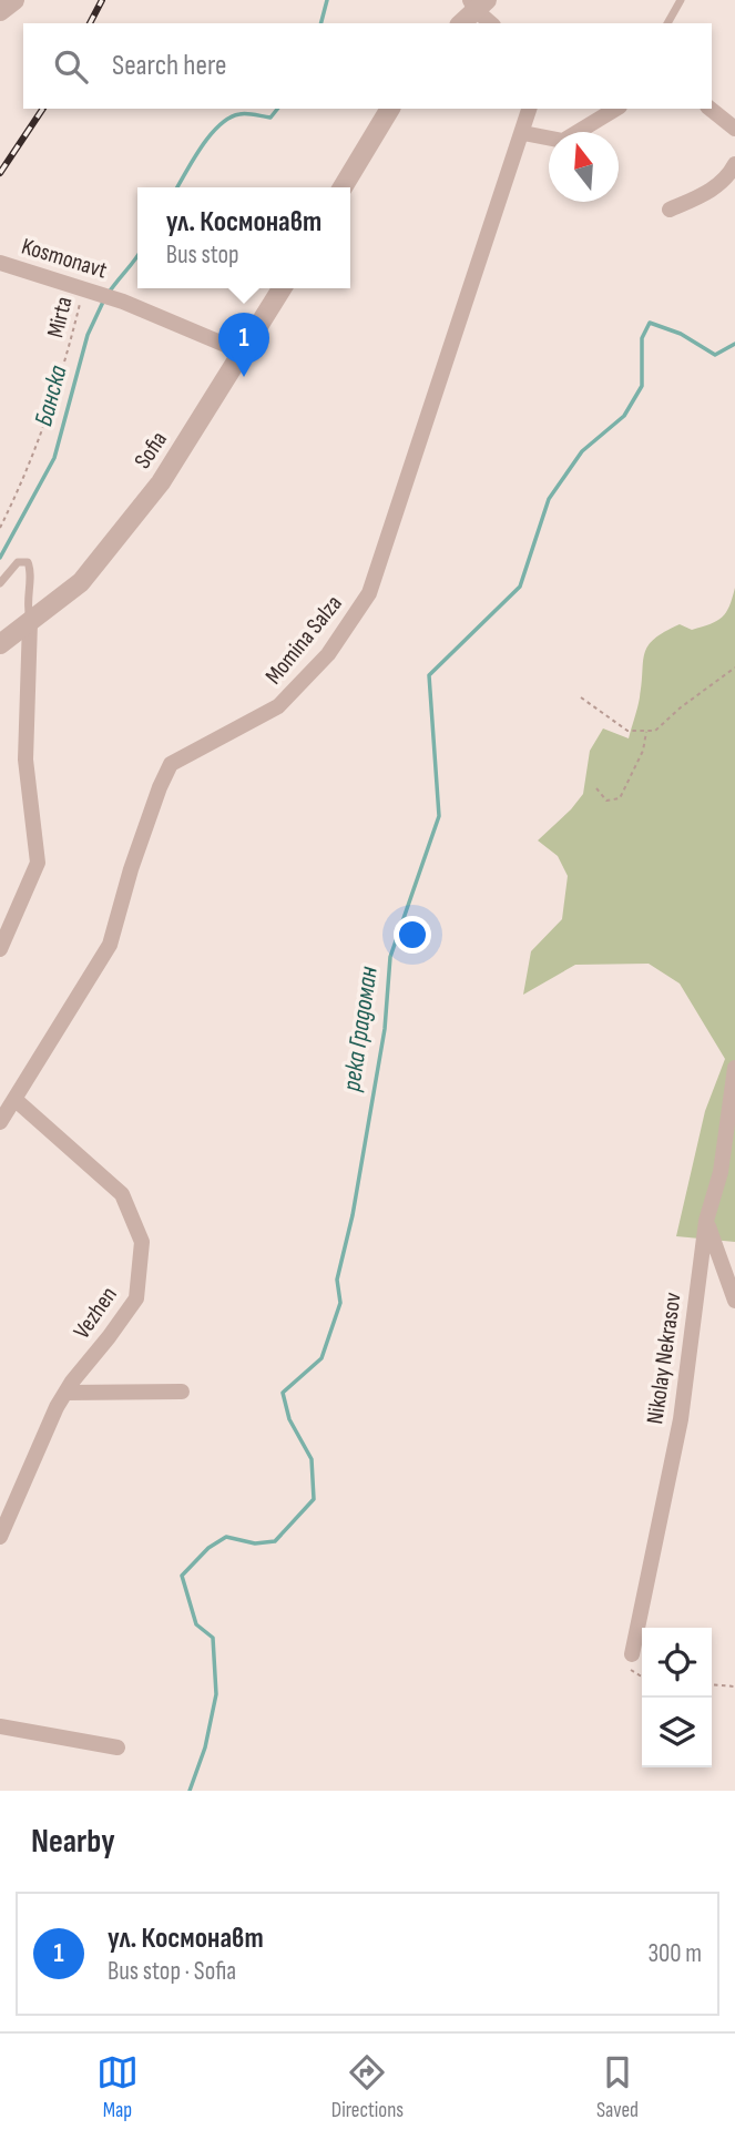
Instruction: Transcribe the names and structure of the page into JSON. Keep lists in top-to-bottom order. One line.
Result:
{"streets":{"street":["Kosmonavt","Sofia","Momina Salza","Vezhen","Nikolay Nekrasov"],"path":["Mirta"]},"crossings":[["Kosmonavt","Mirta"],["Kosmonavt","Sofia"],["Momina Salza","Vezhen"]],"water":["Банска","река Градоман"],"north":"top","page":{"search":"Search here","popup":["ул. Космонавт","Bus stop"],"pins":"1","heading":"Nearby","list":[{"mark":"1","name":"ул. Космонавт","note":"Bus stop · Sofia","value":"300 m"}],"nav":["Map","Directions","Saved"]}}
